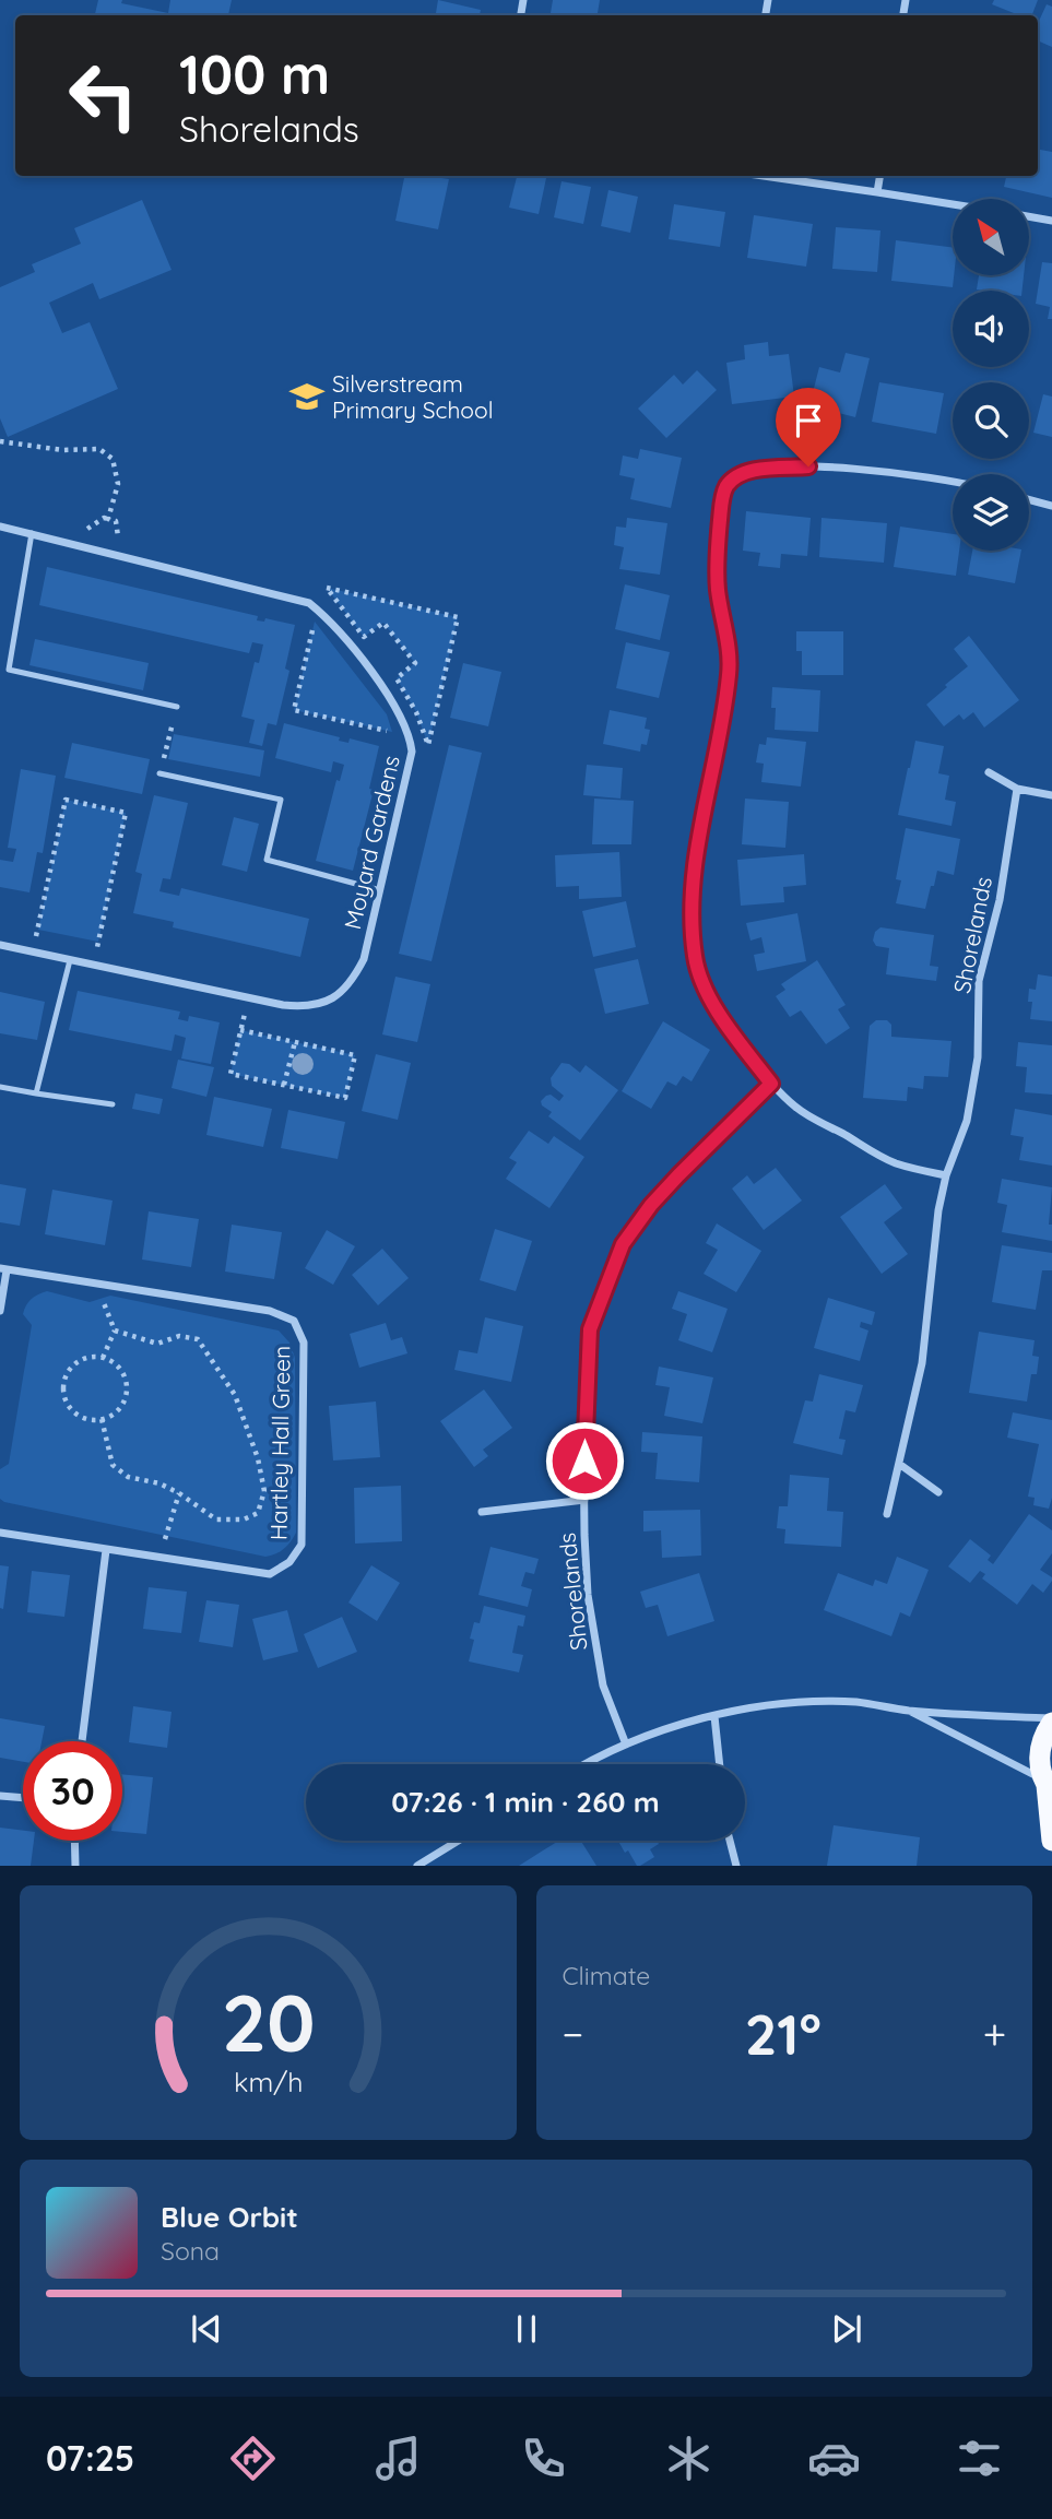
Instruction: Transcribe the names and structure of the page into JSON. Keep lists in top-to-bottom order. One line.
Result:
{"streets":{"street":["Moyard Gardens","Shorelands","Hartley Hall Green"]},"places":{"school or university":["Silverstream Primary School"]},"north":"top left","page":{"turn":["100 m","Shorelands"],"limit":"30","trip":"07:26 · 1 min · 260 m","tile":"Climate","heat":["−","21°","+"],"song":["Blue Orbit","Sona"],"tabs":"07:25","gauge":["20","km/h"]}}
